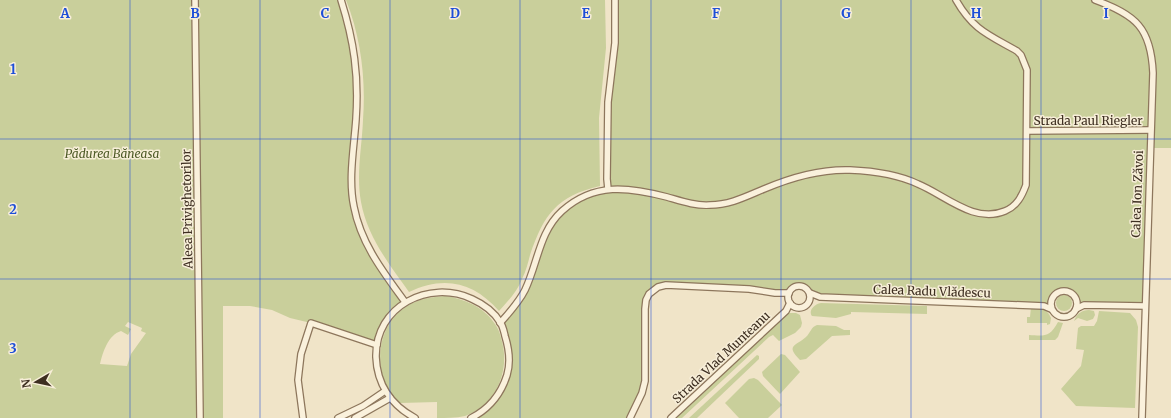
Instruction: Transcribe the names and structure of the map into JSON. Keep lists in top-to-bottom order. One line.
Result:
{"streets":{"street":["Strada Paul Riegler","Calea Ion Zăvoi","Aleea Privighetorilor","Calea Radu Vlădescu","Strada Vlad Munteanu"]},"crossings":[["Strada Paul Riegler","Calea Ion Zăvoi"],["Calea Radu Vlădescu","Strada Vlad Munteanu"]],"parks":["Pădurea Băneasa"],"north":"left","grid":{"columns":["A","B","C","D","E","F","G","H","I"],"rows":["1","2","3"]}}
